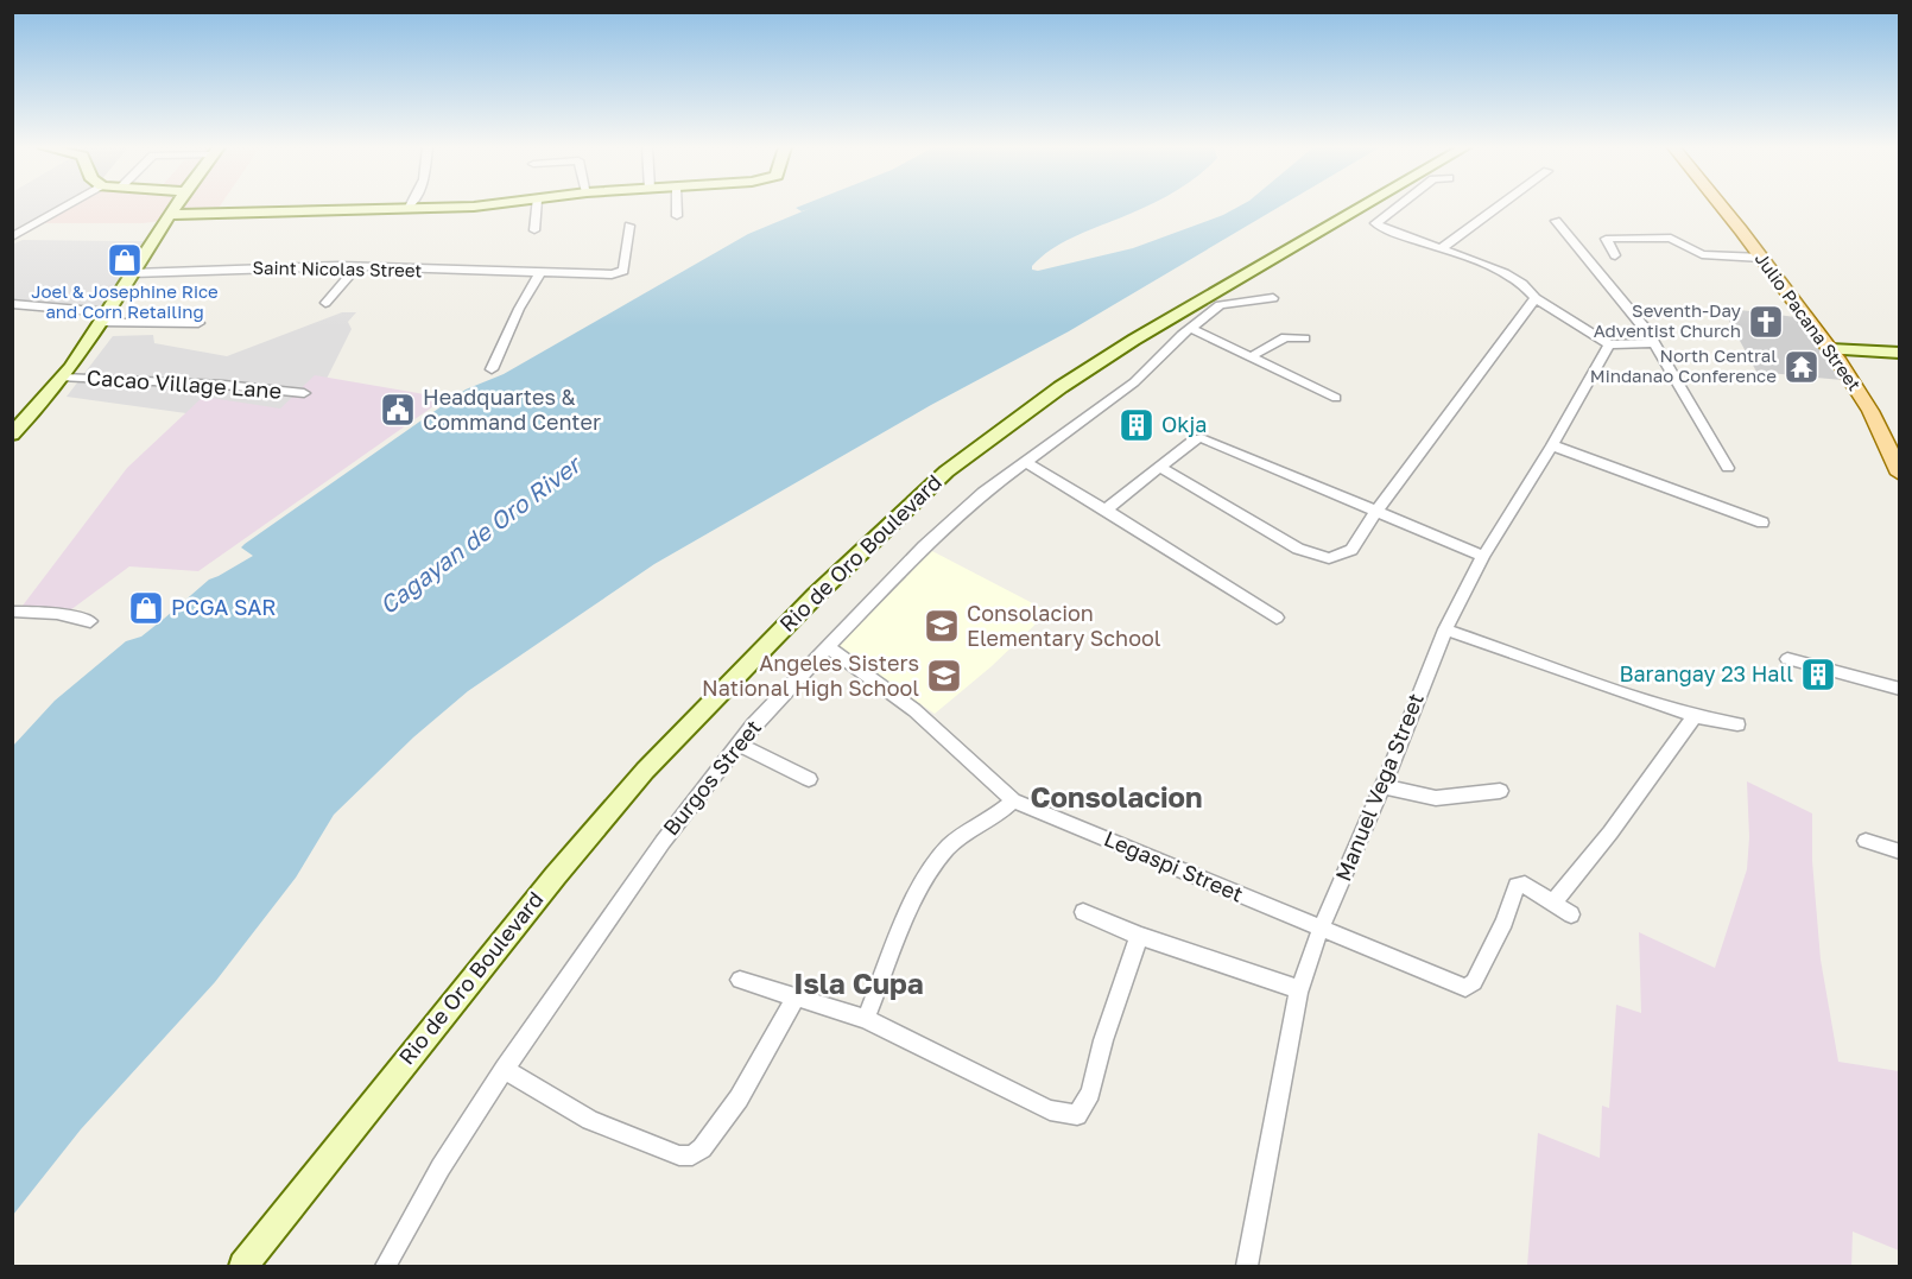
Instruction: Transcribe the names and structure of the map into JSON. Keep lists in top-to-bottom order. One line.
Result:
{"streets":{"main road":["Julio Pacana Street","Rio de Oro Boulevard"],"street":["Saint Nicolas Street","Cacao Village Lane","Burgos Street","Manuel Vega Street","Legaspi Street"]},"crossings":[["Burgos Street","Legaspi Street"],["Manuel Vega Street","Legaspi Street"]],"districts":["Consolacion","Isla Cupa"],"water":["Cagayan de Oro River"],"places":{"shop":["Joel & Josephine Rice and Corn Retailing","PCGA SAR"],"church":["Seventh-Day Adventist Church"],"temple":["North Central Mindanao Conference"],"public building":["Headquartes & Command Center"],"building":["Okja","Barangay 23 Hall"],"school or university":["Consolacion Elementary School","Angeles Sisters National High School"]}}
